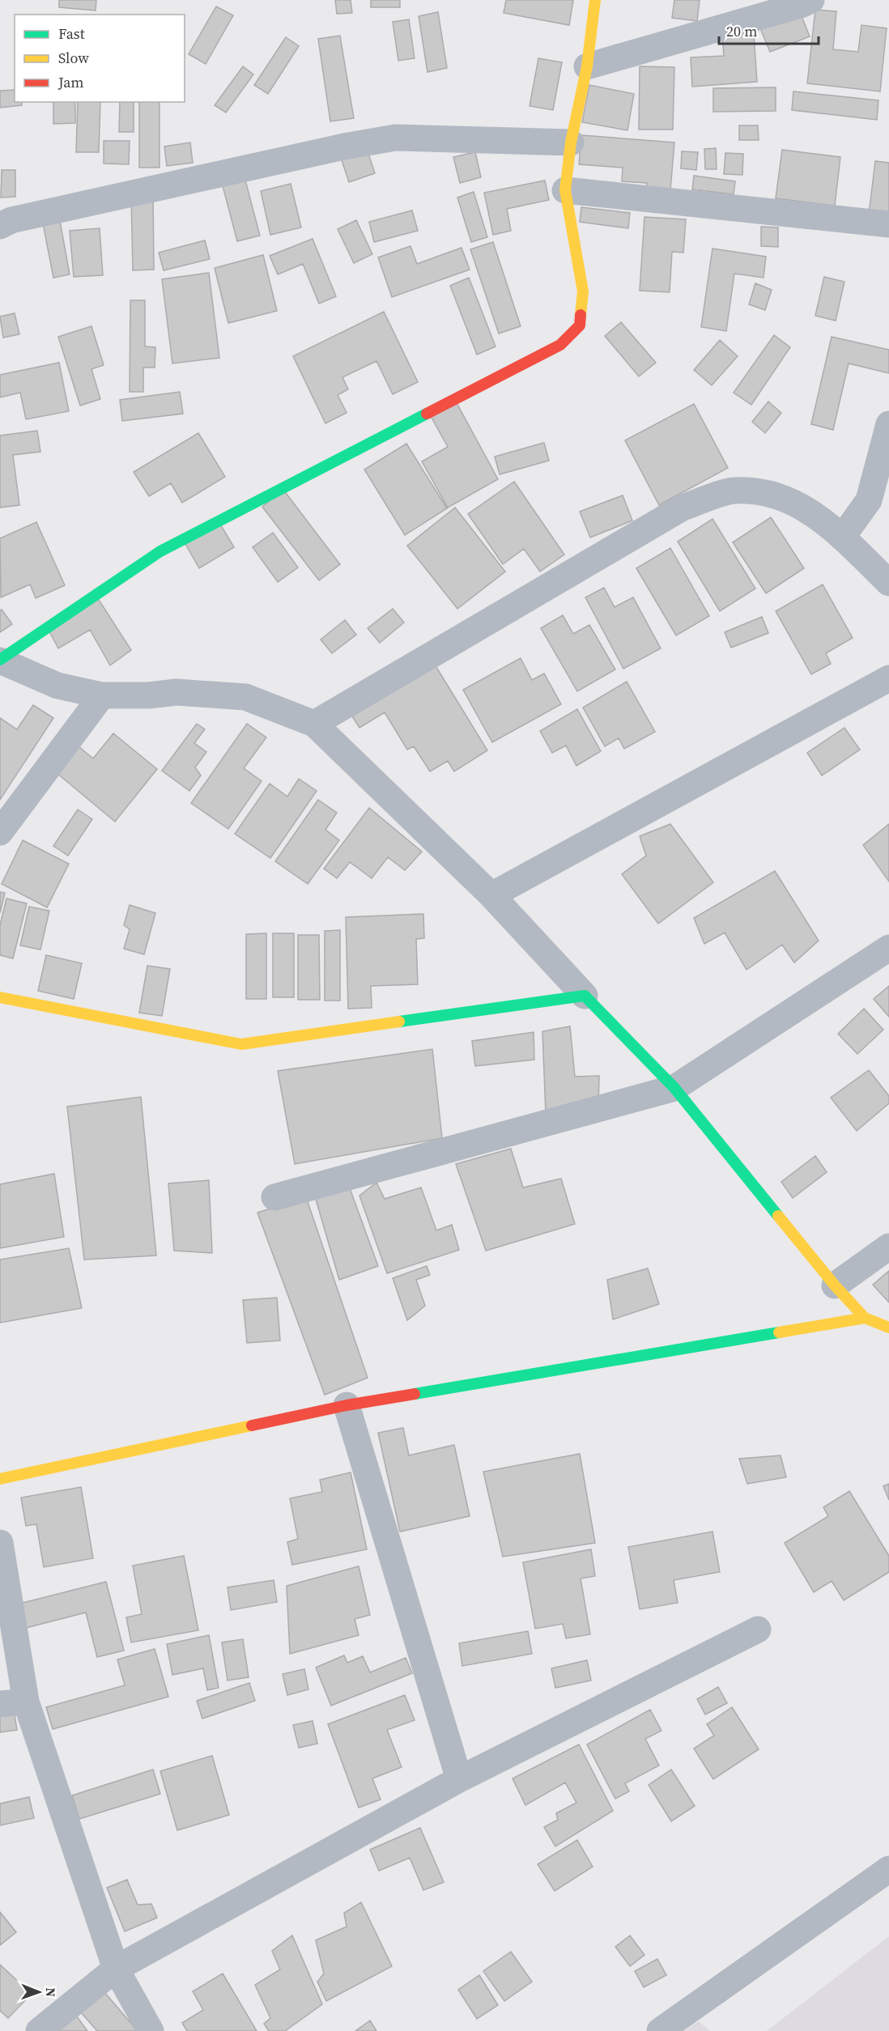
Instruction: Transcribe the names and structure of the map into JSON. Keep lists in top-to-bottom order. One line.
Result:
{"legend":["Fast","Slow","Jam"],"scale_bar":"20 m","north":"right"}
